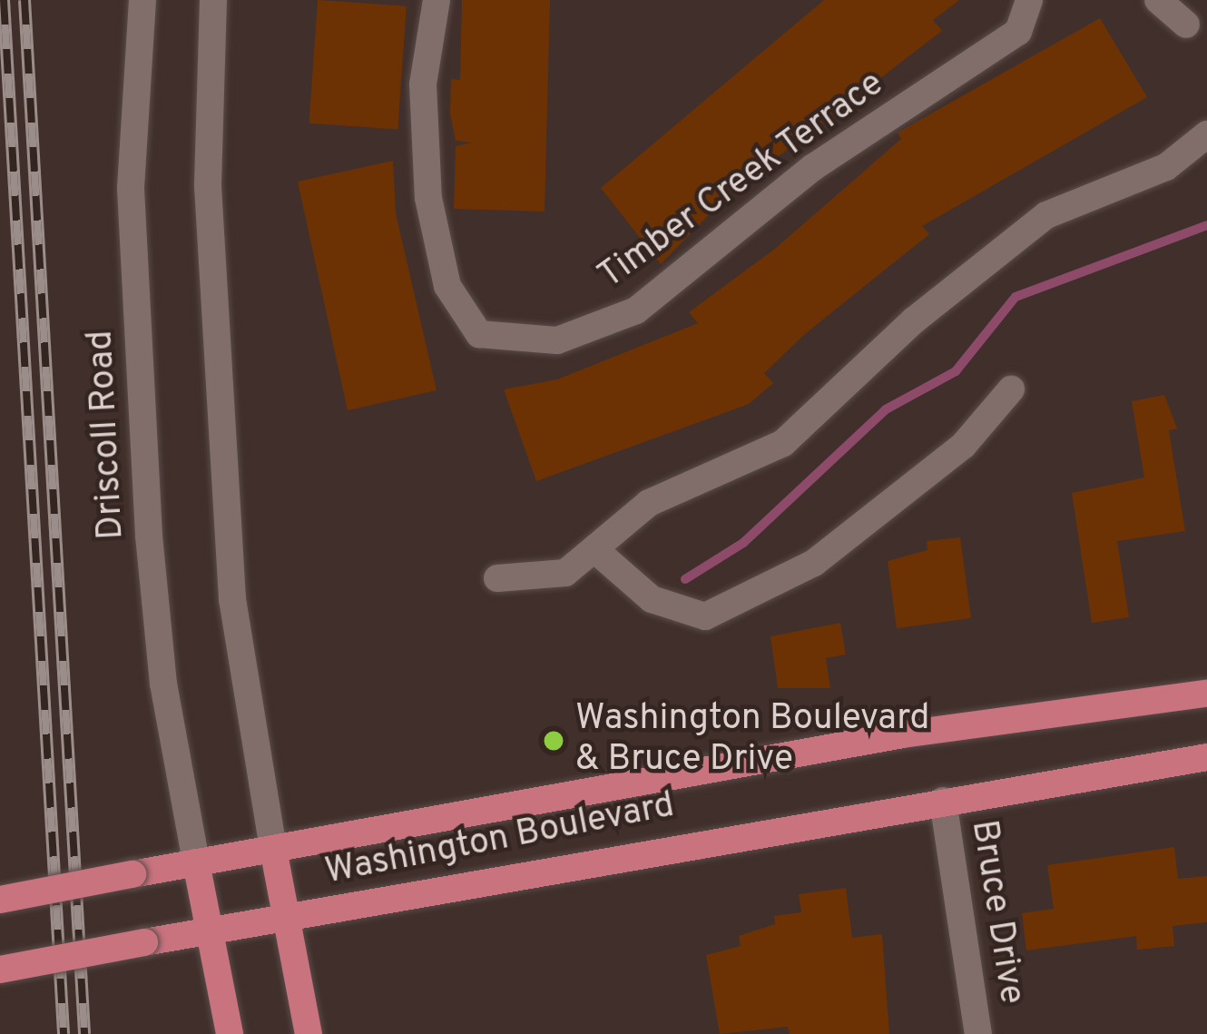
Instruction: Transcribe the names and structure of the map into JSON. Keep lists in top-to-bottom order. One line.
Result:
{"streets":{"main road":["Washington Boulevard"],"street":["Timber Creek Terrace","Driscoll Road","Bruce Drive"]},"crossings":[["Driscoll Road","Washington Boulevard"],["Washington Boulevard","Bruce Drive"]],"places":["Washington Boulevard & Bruce Drive"]}
